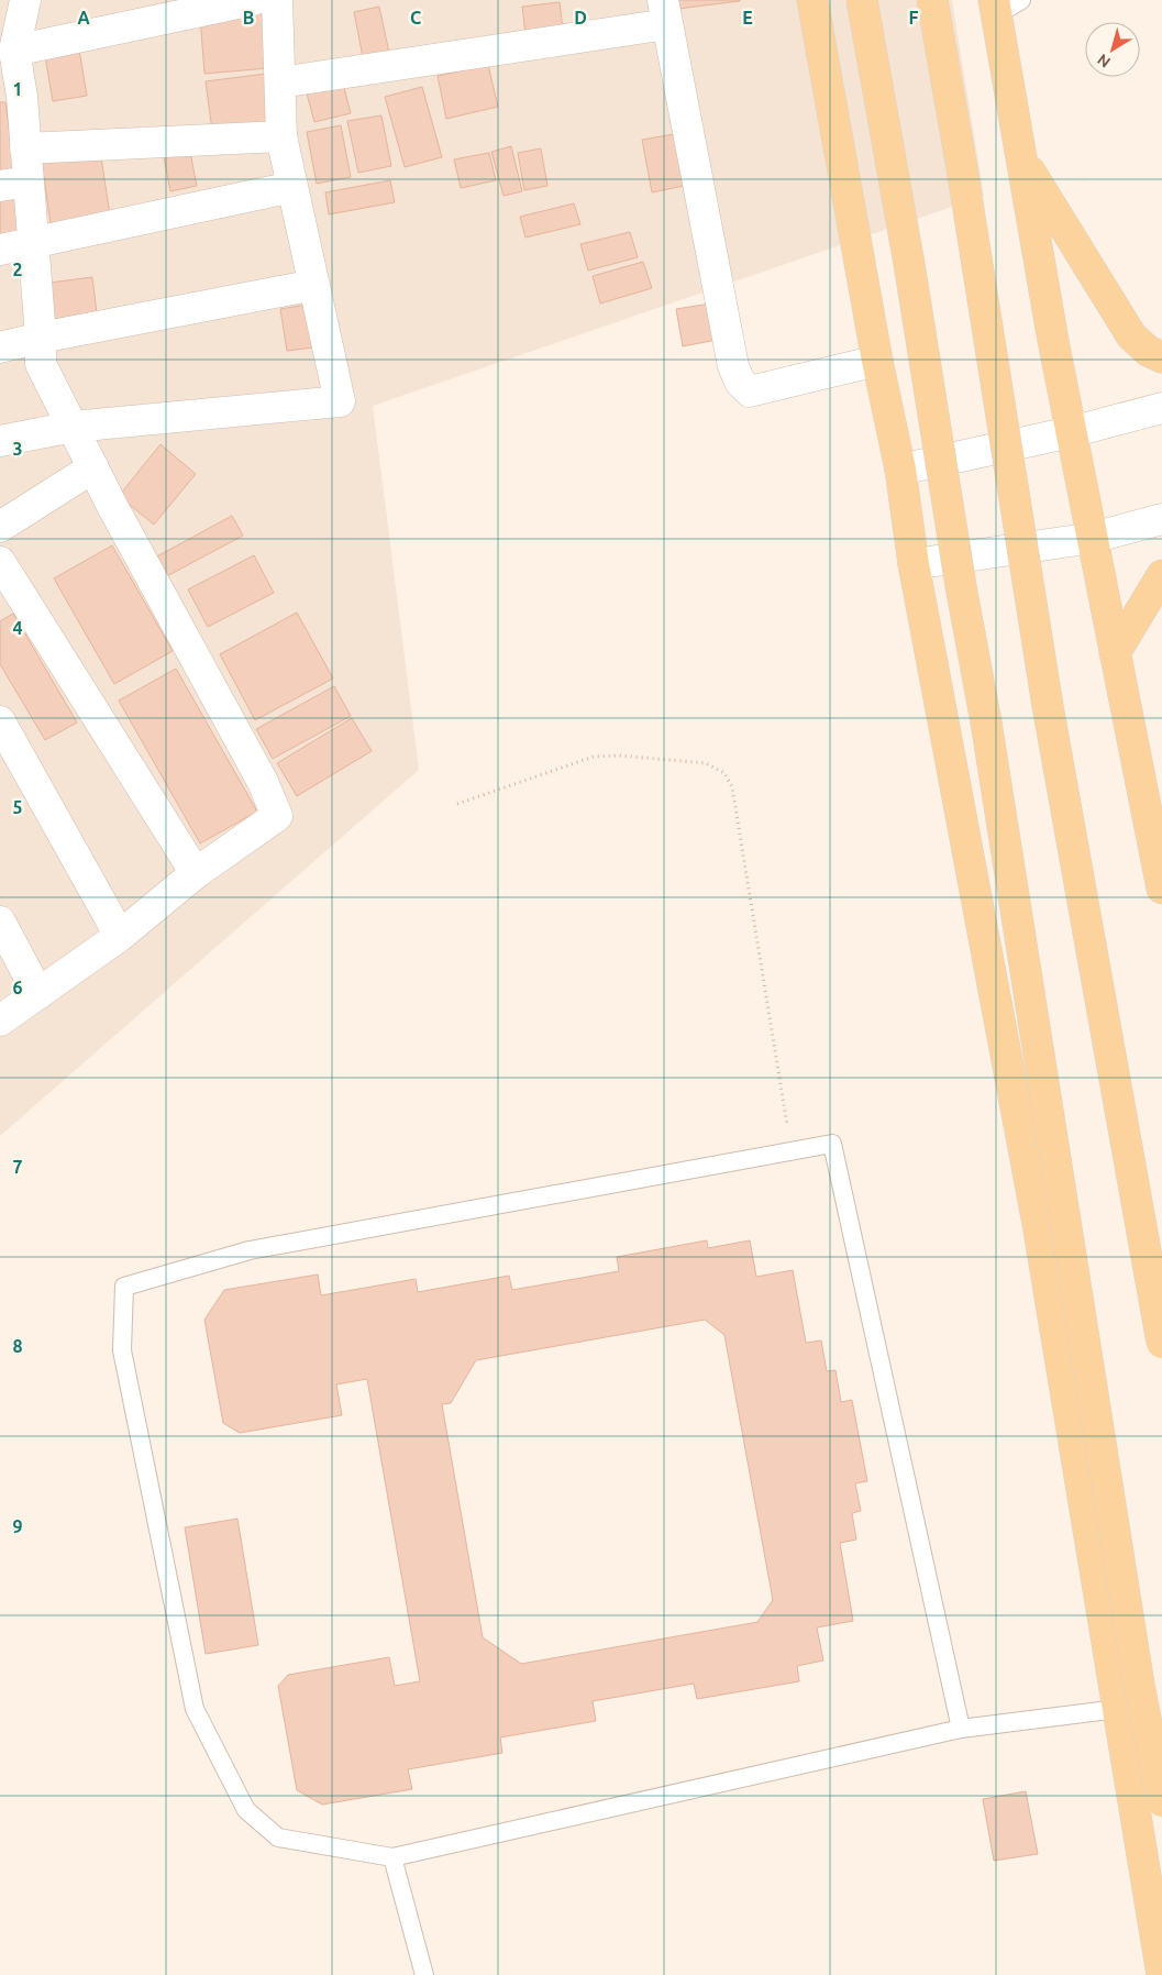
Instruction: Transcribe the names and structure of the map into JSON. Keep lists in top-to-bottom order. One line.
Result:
{"north":"bottom left","grid":{"columns":["A","B","C","D","E","F"],"rows":["1","2","3","4","5","6","7","8","9"]}}
